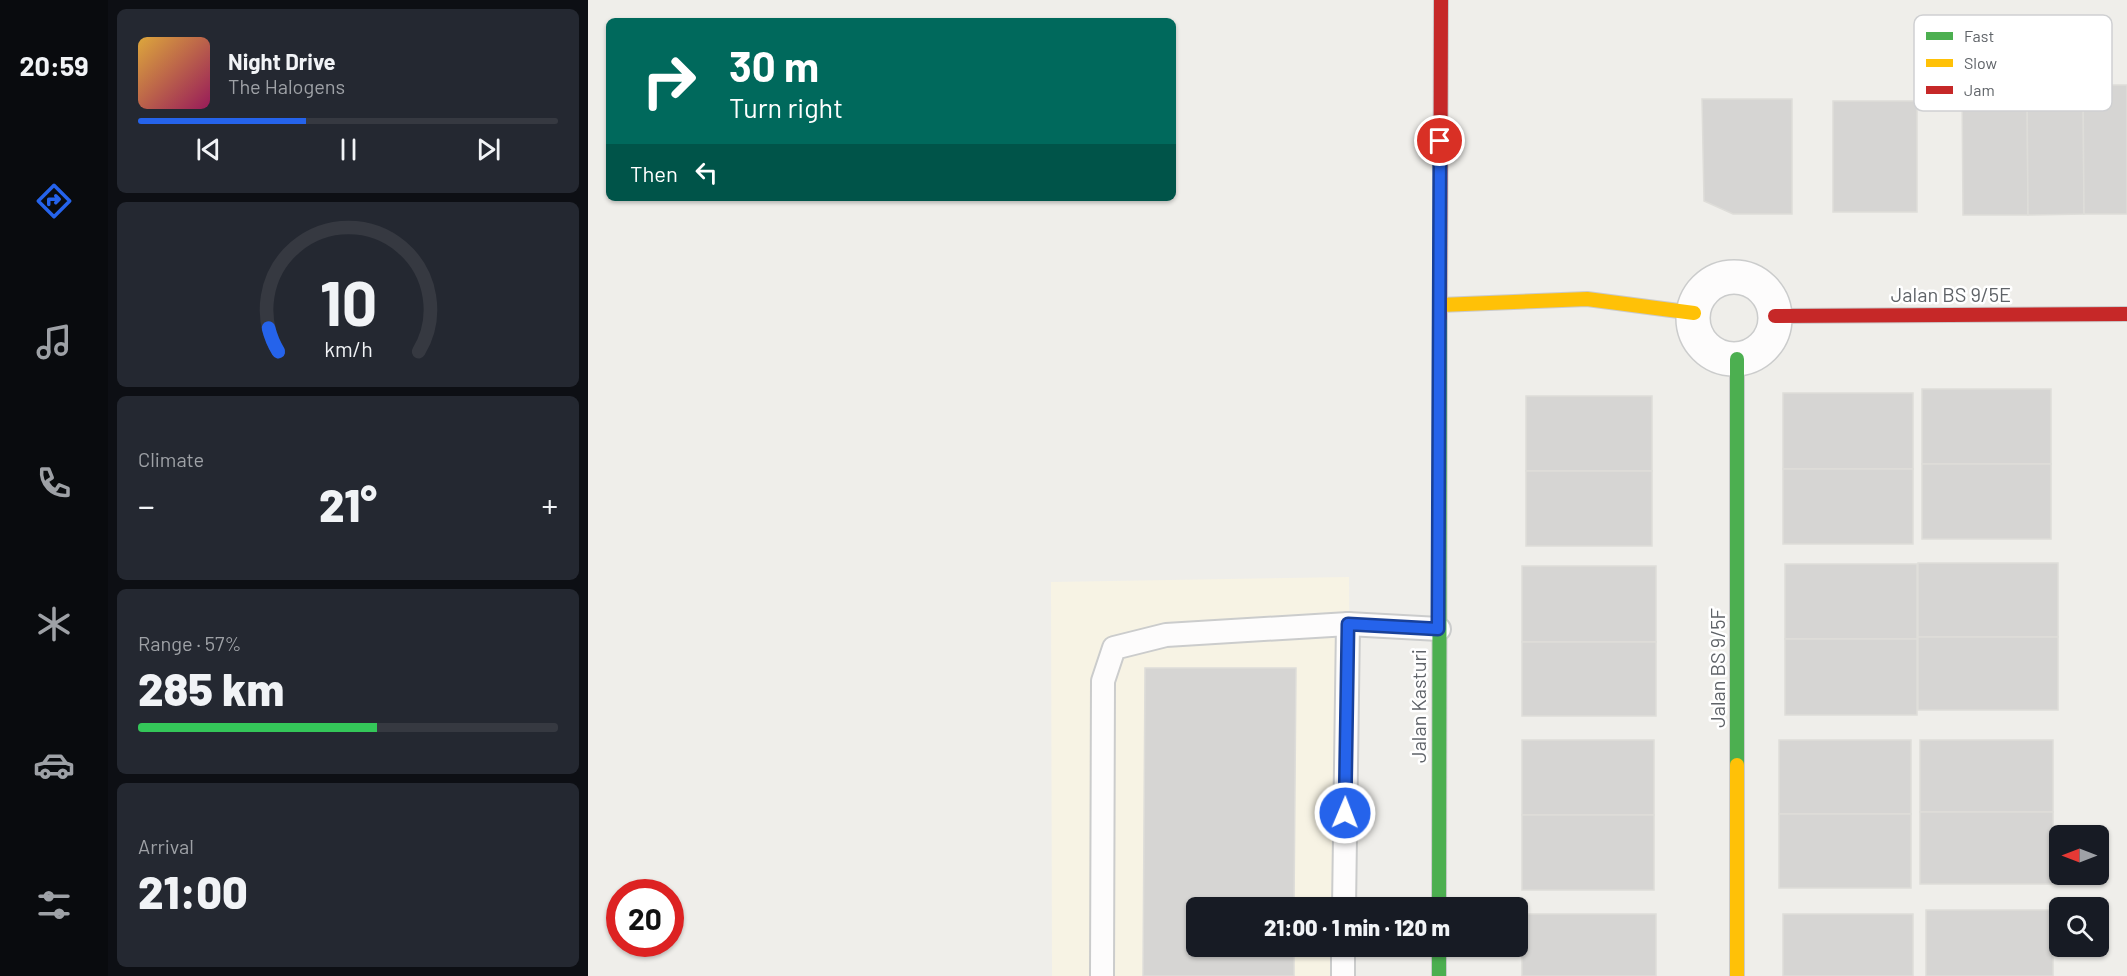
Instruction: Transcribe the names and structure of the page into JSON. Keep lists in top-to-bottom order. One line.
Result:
{"streets":{"street":["Jalan BS 9/5E","Jalan BS 9/5F","Jalan Kasturi"]},"crossings":[["Jalan BS 9/5E","Jalan BS 9/5F"]],"legend":["Fast","Slow","Jam"],"north":"left","page":{"tabs":"20:59","turn":["30 m","Turn right"],"song":["Night Drive","The Halogens"],"then":"Then","tile":["Climate",["Range · 57%","285 km"],["Arrival","21:00"]],"heat":["−","21°","+"],"limit":"20","trip":"21:00 · 1 min · 120 m","gauge":["10","km/h"]}}
